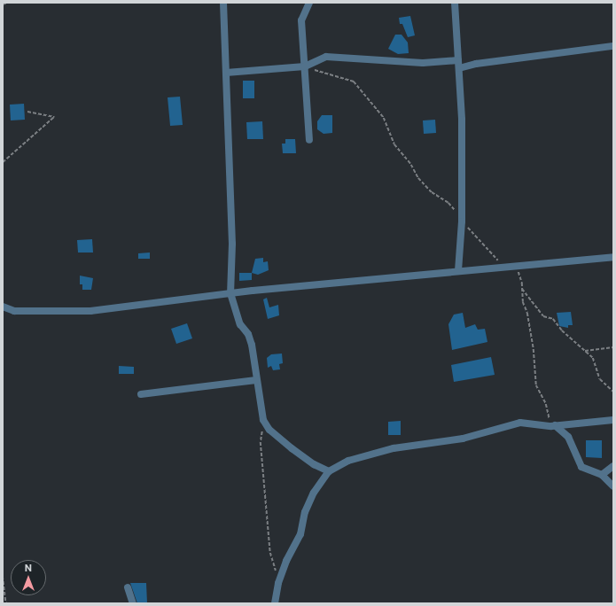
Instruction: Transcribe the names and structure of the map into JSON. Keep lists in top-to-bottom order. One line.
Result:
{"north":"top"}
